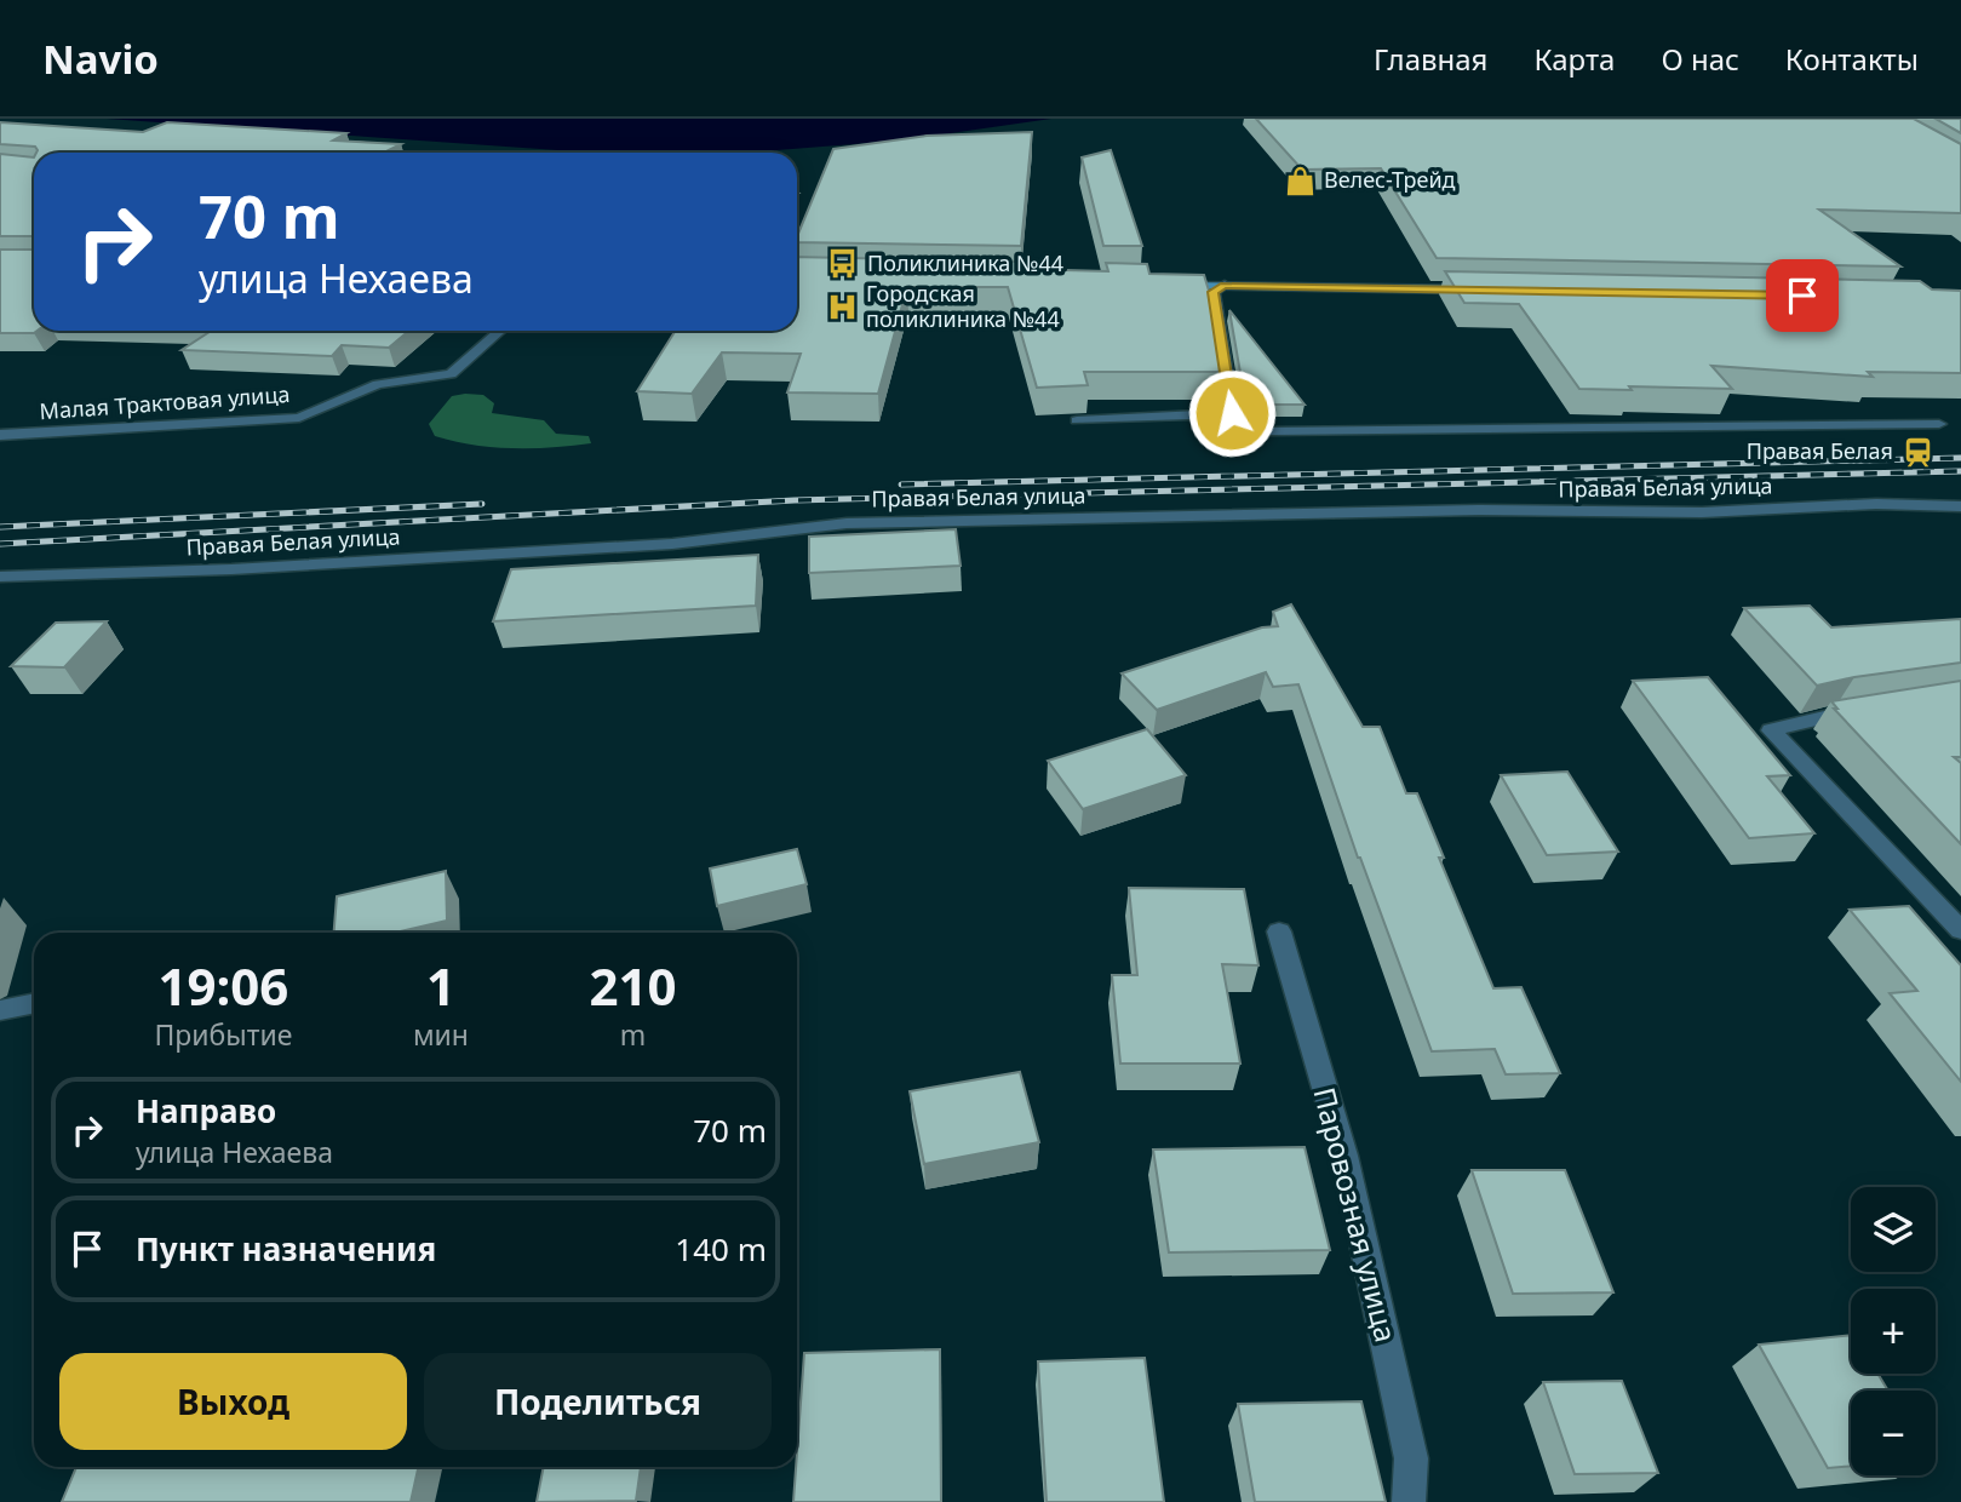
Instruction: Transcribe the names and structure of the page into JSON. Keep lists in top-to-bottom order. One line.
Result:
{"streets":{"street":["Малая Трактовая улица","Правая Белая улица","Паровозная улица"]},"places":{"shop":["Велес-Трейд"],"bus stop":["Поликлиника №44"],"hospital":["Городская поликлиника №44"],"station":["Правая Белая"]},"page":{"header":"Navio","nav":["Главная","Карта","О нас","Контакты"],"turn":["70 m","улица Нехаева"],"eta":["19:06","Прибытие","1","мин","210","m"],"list":[{"name":"Направо","note":"улица Нехаева","value":"70 m"},{"name":"Пункт назначения","value":"140 m"}],"map_buttons":["+","−"],"buttons":["Выход","Поделиться"]}}
